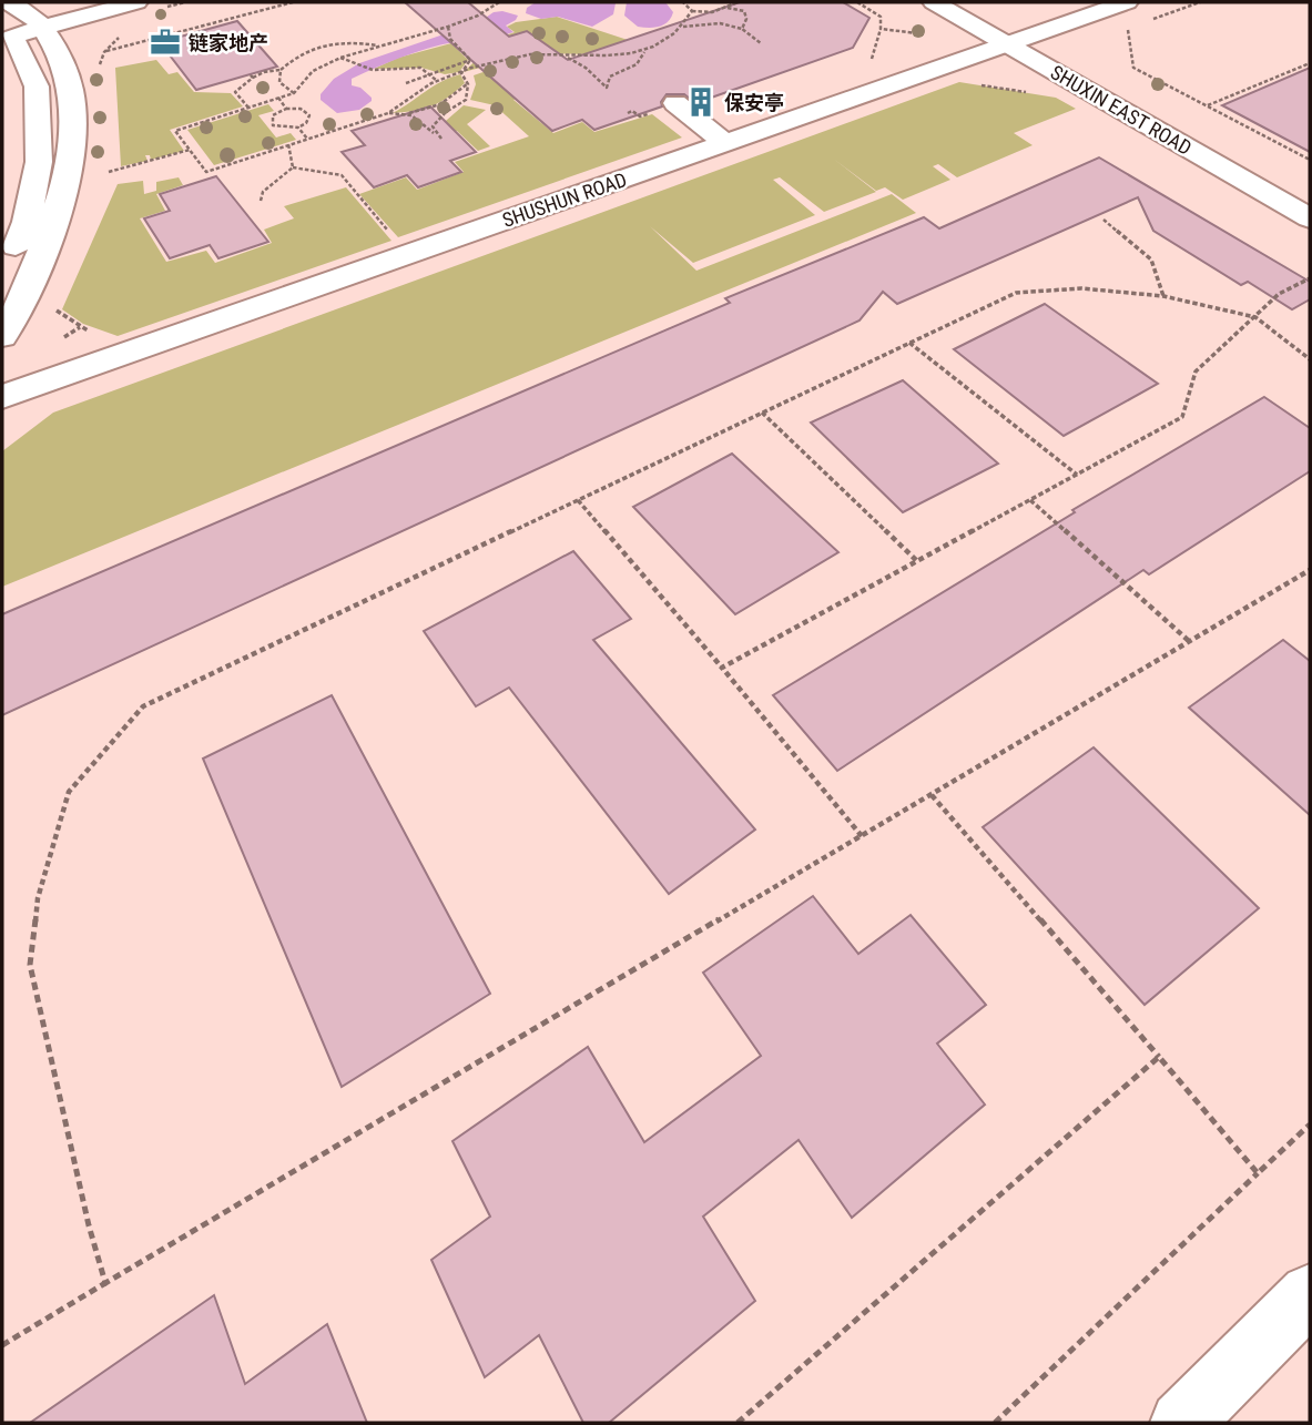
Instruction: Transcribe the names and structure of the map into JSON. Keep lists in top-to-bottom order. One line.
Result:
{"streets":{"main road":["SHUXIN EAST ROAD","SHUSHUN ROAD"]},"crossings":[["SHUXIN EAST ROAD","SHUSHUN ROAD"]],"places":{"office":["链家地产"],"building":["保安亭"]}}
